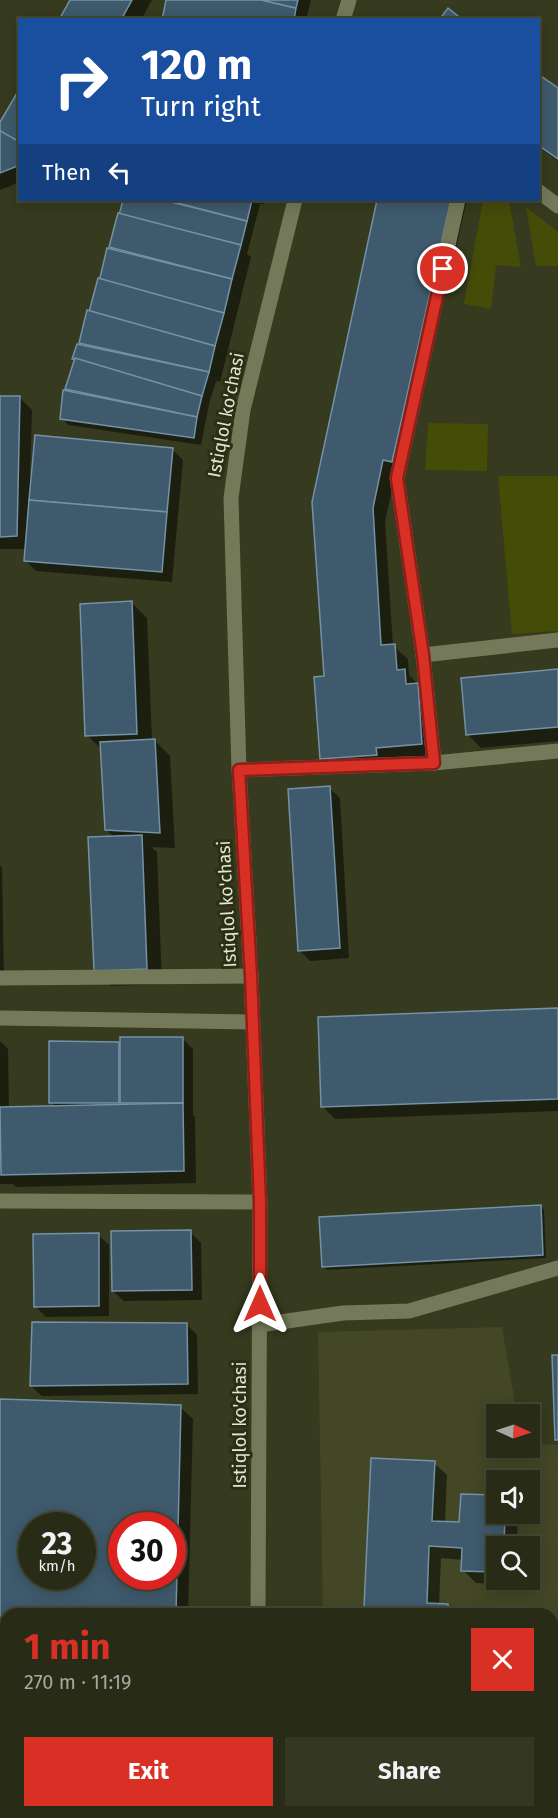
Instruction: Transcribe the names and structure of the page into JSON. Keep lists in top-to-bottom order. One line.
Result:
{"streets":{"street":["Istiqlol ko'chasi"]},"north":"right","page":{"turn":["120 m","Turn right"],"then":"Then","speed":"23 km/h","limit":"30","heading":["1 min","270 m · 11:19"],"buttons":["Exit","Share"]}}
